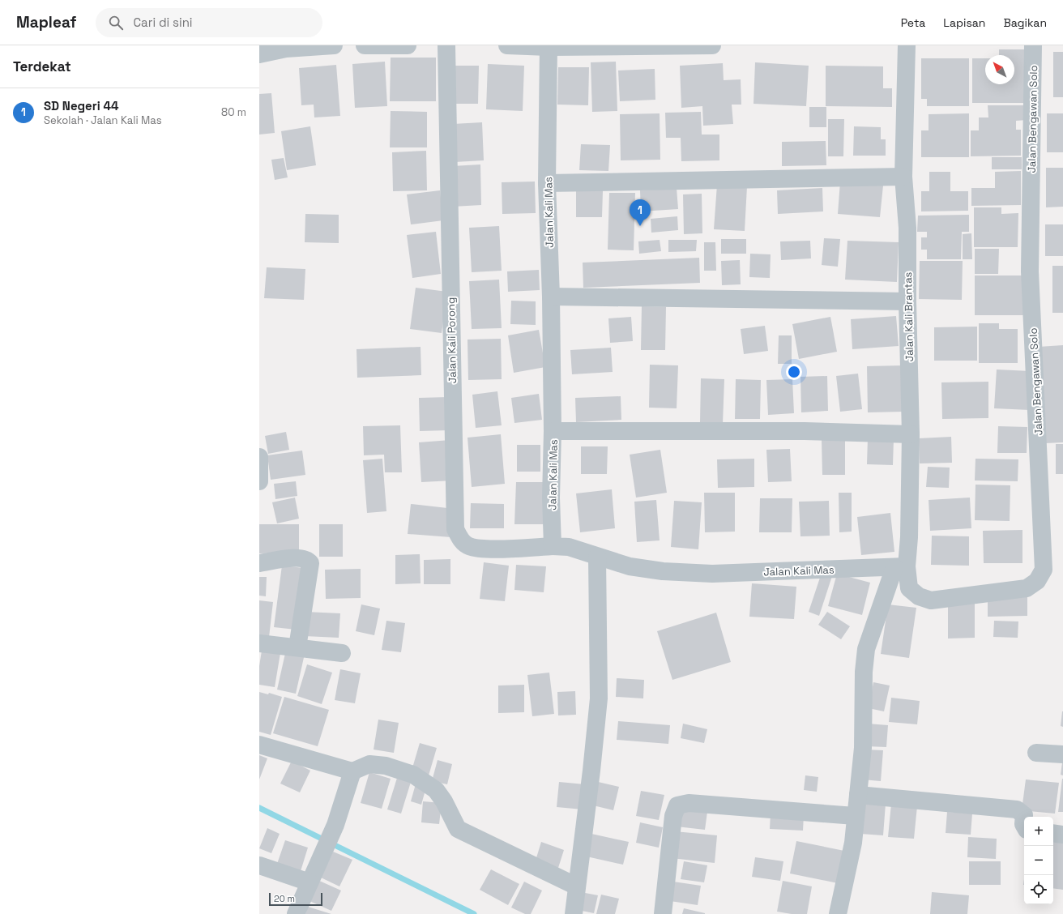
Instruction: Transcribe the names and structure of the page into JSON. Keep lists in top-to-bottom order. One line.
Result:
{"streets":{"street":["Jalan Bengawan Solo","Jalan Kali Mas","Jalan Kali Brantas","Jalan Kali Porong"]},"crossings":[["Jalan Bengawan Solo","Jalan Kali Brantas"],["Jalan Kali Mas","Jalan Kali Brantas"],["Jalan Kali Mas","Jalan Kali Porong"]],"scale_bar":"20 m","north":"top left","page":{"header":"Mapleaf","search":"Cari di sini","nav":["Peta","Lapisan","Bagikan"],"heading":"Terdekat","list":[{"mark":"1","name":"SD Negeri 44","note":"Sekolah · Jalan Kali Mas","value":"80 m"}],"pins":"1","map_buttons":["+","−"],"scale":"20 m"}}
